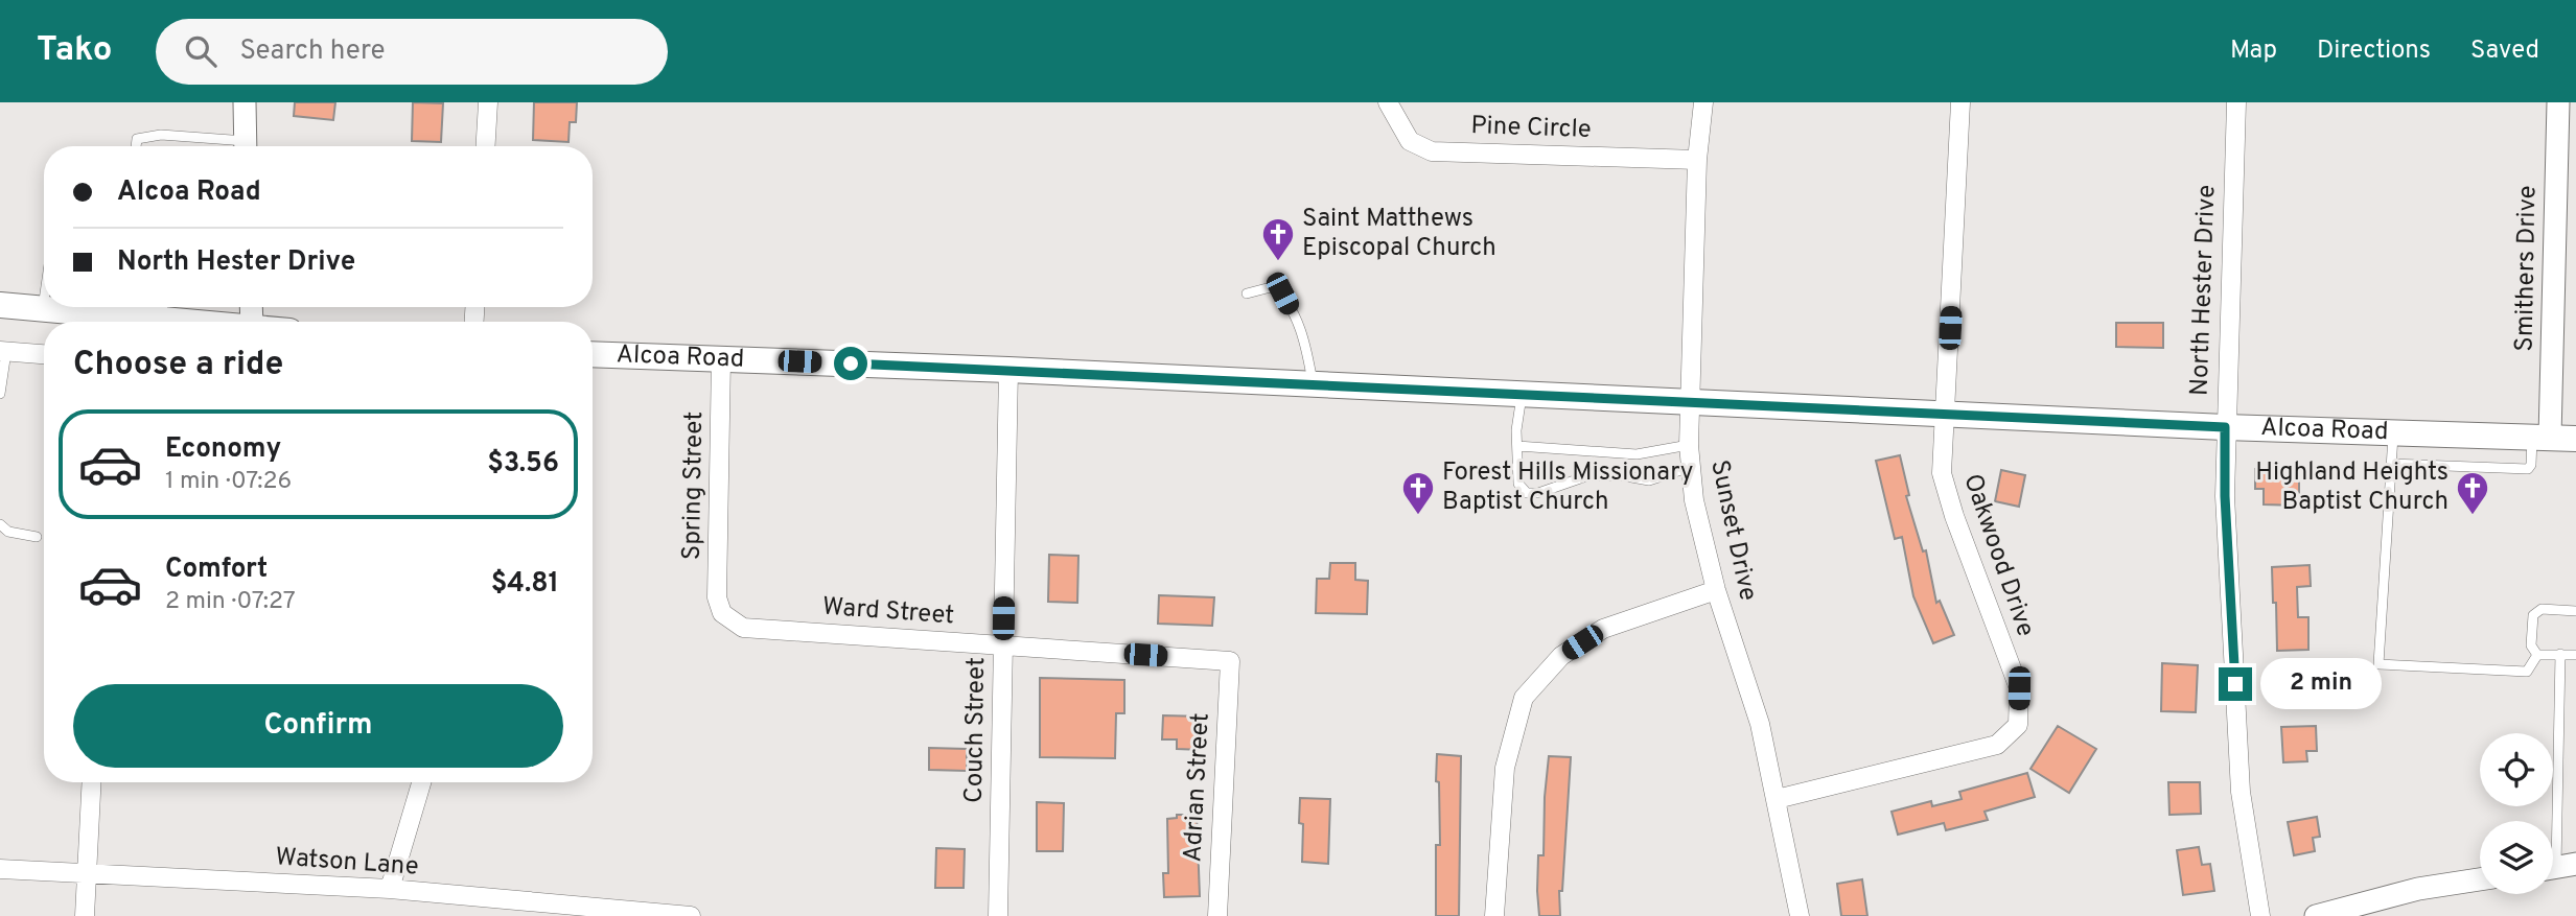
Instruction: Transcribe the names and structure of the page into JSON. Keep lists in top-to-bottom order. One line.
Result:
{"streets":{"main road":["Alcoa Road"],"street":["Pine Circle","Smithers Drive","North Hester Drive","Spring Street","Sunset Drive","Oakwood Drive","Ward Street","Couch Street","Adrian Street","Watson Lane"]},"crossings":[["Pine Circle","Sunset Drive"],["Smithers Drive","Alcoa Road"],["North Hester Drive","Alcoa Road"],["Alcoa Road","Spring Street"],["Alcoa Road","Sunset Drive"],["Alcoa Road","Oakwood Drive"],["Alcoa Road","Couch Street"],["Spring Street","Ward Street"],["Sunset Drive","Oakwood Drive"],["Ward Street","Couch Street"],["Ward Street","Adrian Street"]],"places":{"church":["Saint Matthews Episcopal Church","Forest Hills Missionary Baptist Church","Highland Heights Baptist Church"]},"page":{"header":"Tako","search":"Search here","nav":["Map","Directions","Saved"],"banner":["Alcoa Road","North Hester Drive"],"heading":"Choose a ride","list":[{"name":"Economy","note":"1 min · 07:26","value":"$3.56"},{"name":"Comfort","note":"2 min · 07:27","value":"$4.81"}],"bubble":"2 min","buttons":"Confirm"}}
